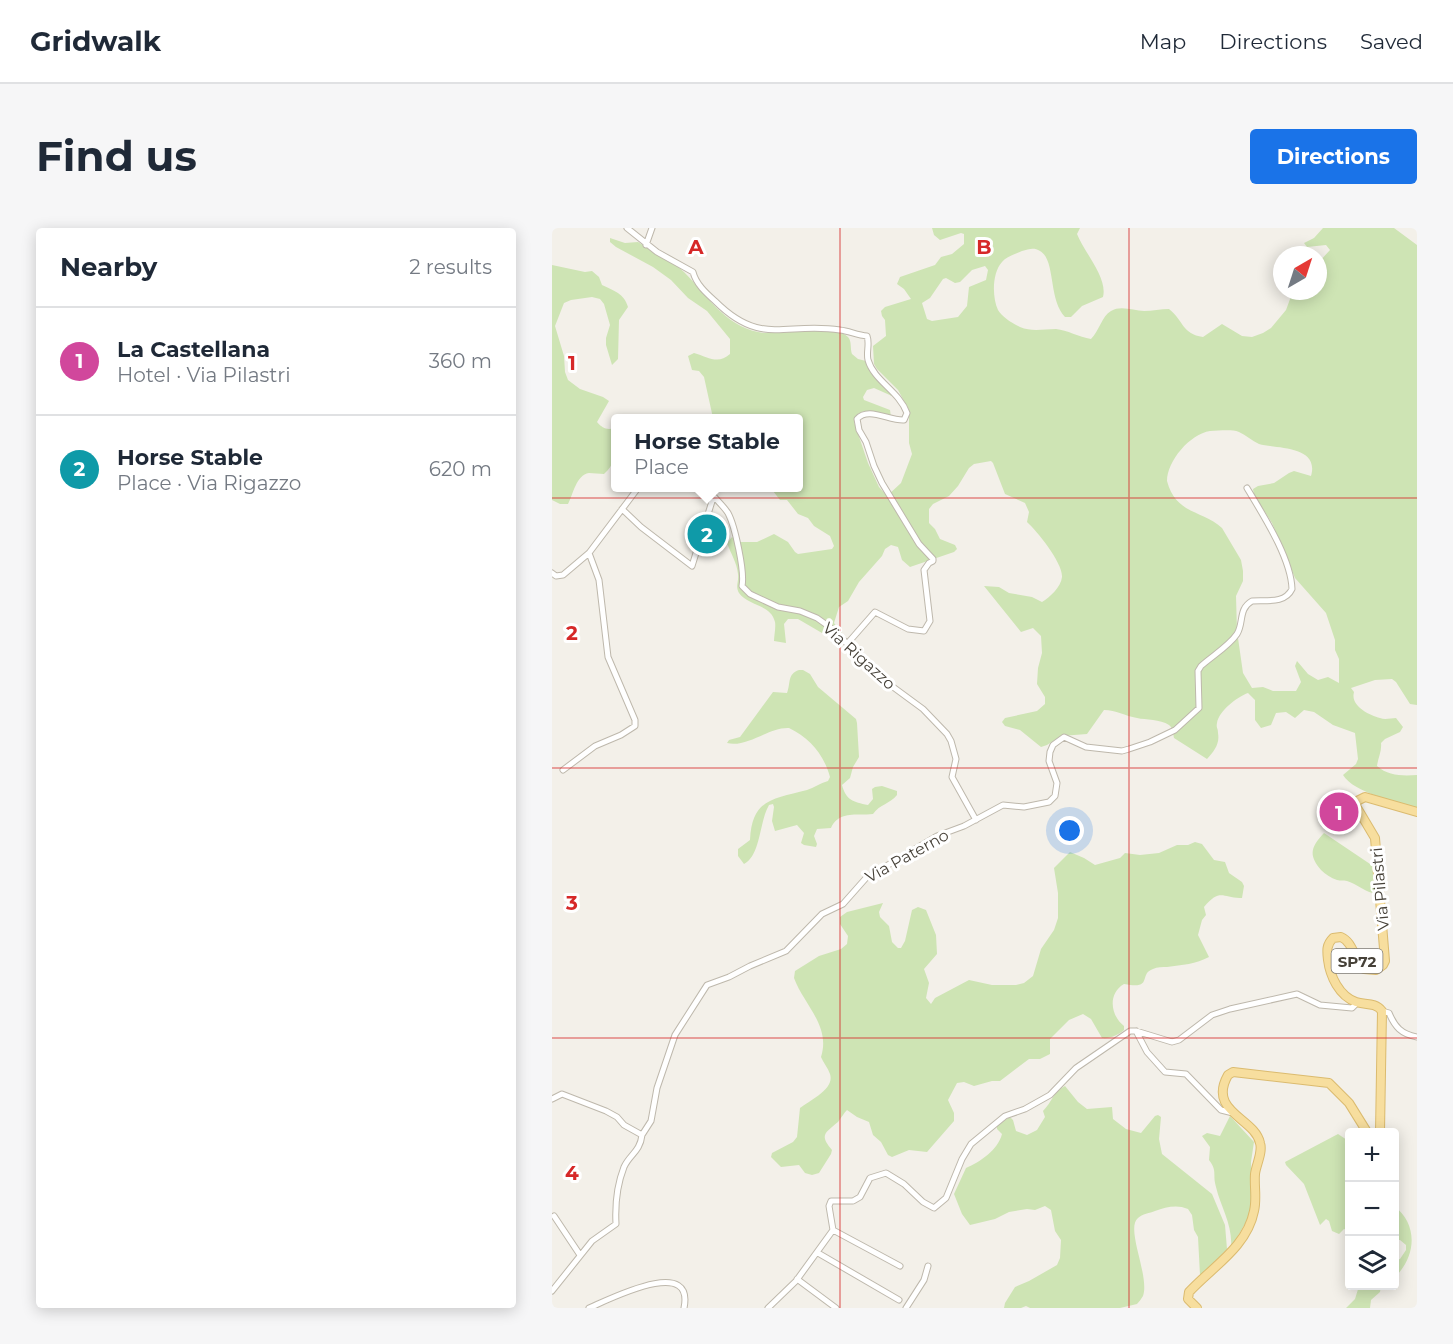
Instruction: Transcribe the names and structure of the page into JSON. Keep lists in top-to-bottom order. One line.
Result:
{"streets":{"main road":["Via Pilastri","SP72"],"street":["Via Rigazzo","Via Paterno"]},"crossings":[["Via Rigazzo","Via Paterno"]],"north":"top right","page":{"header":"Gridwalk","nav":["Map","Directions","Saved"],"buttons":"Directions","title":"Find us","heading":["Nearby","2 results"],"list":[{"mark":"1","name":"La Castellana","note":"Hotel · Via Pilastri","value":"360 m"},{"mark":"2","name":"Horse Stable","note":"Place · Via Rigazzo","value":"620 m"}],"popup":["Horse Stable","Place"],"pins":["2","1"],"map_buttons":["+","−"]},"grid":{"columns":["A","B"],"rows":["1","2","3","4"]}}
